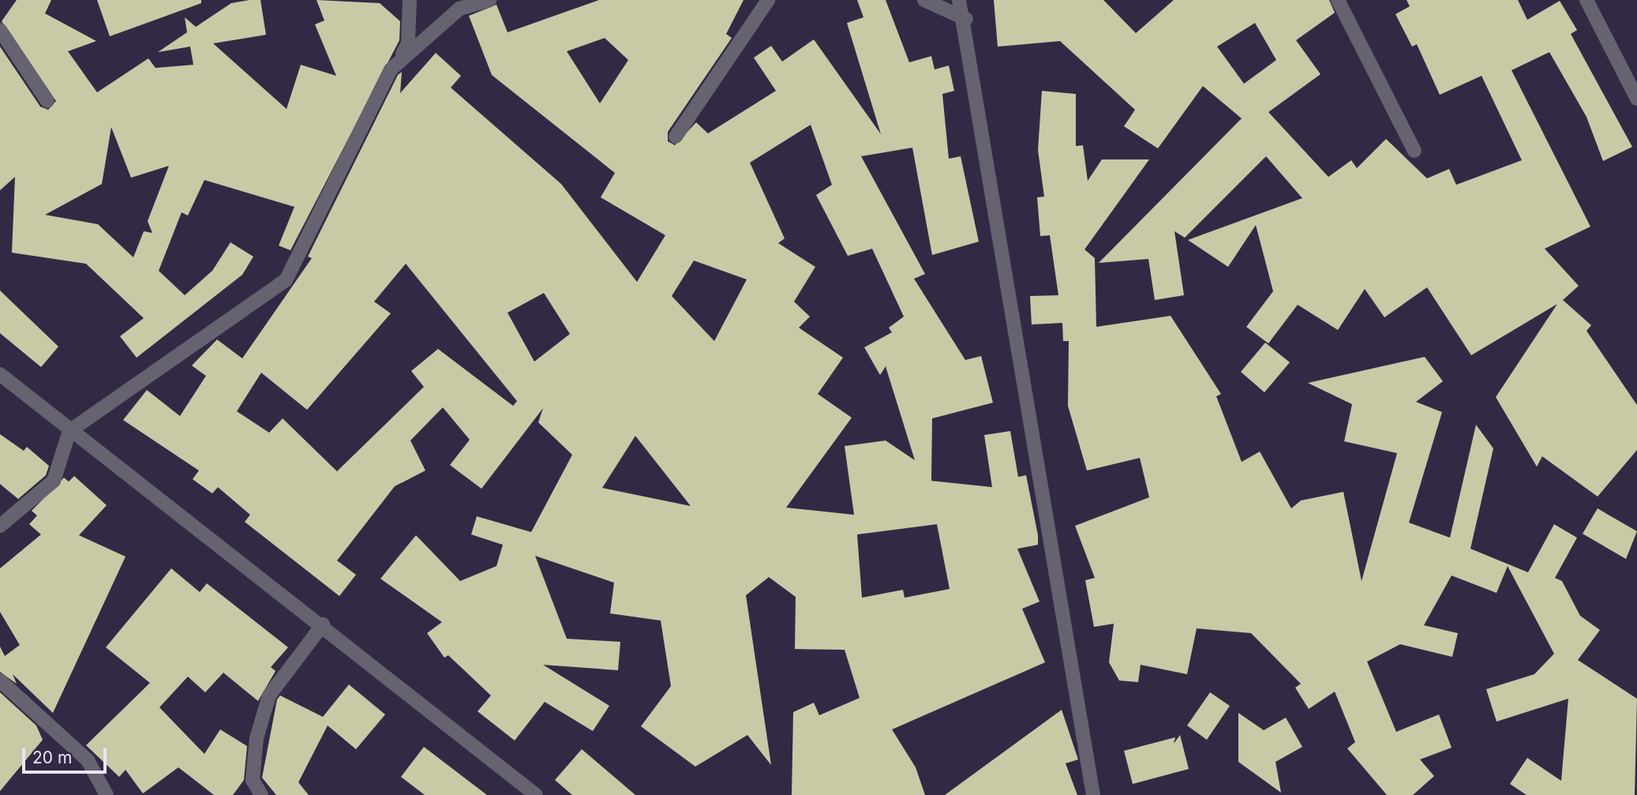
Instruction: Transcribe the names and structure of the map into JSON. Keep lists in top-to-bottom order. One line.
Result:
{"scale_bar":"20 m"}
